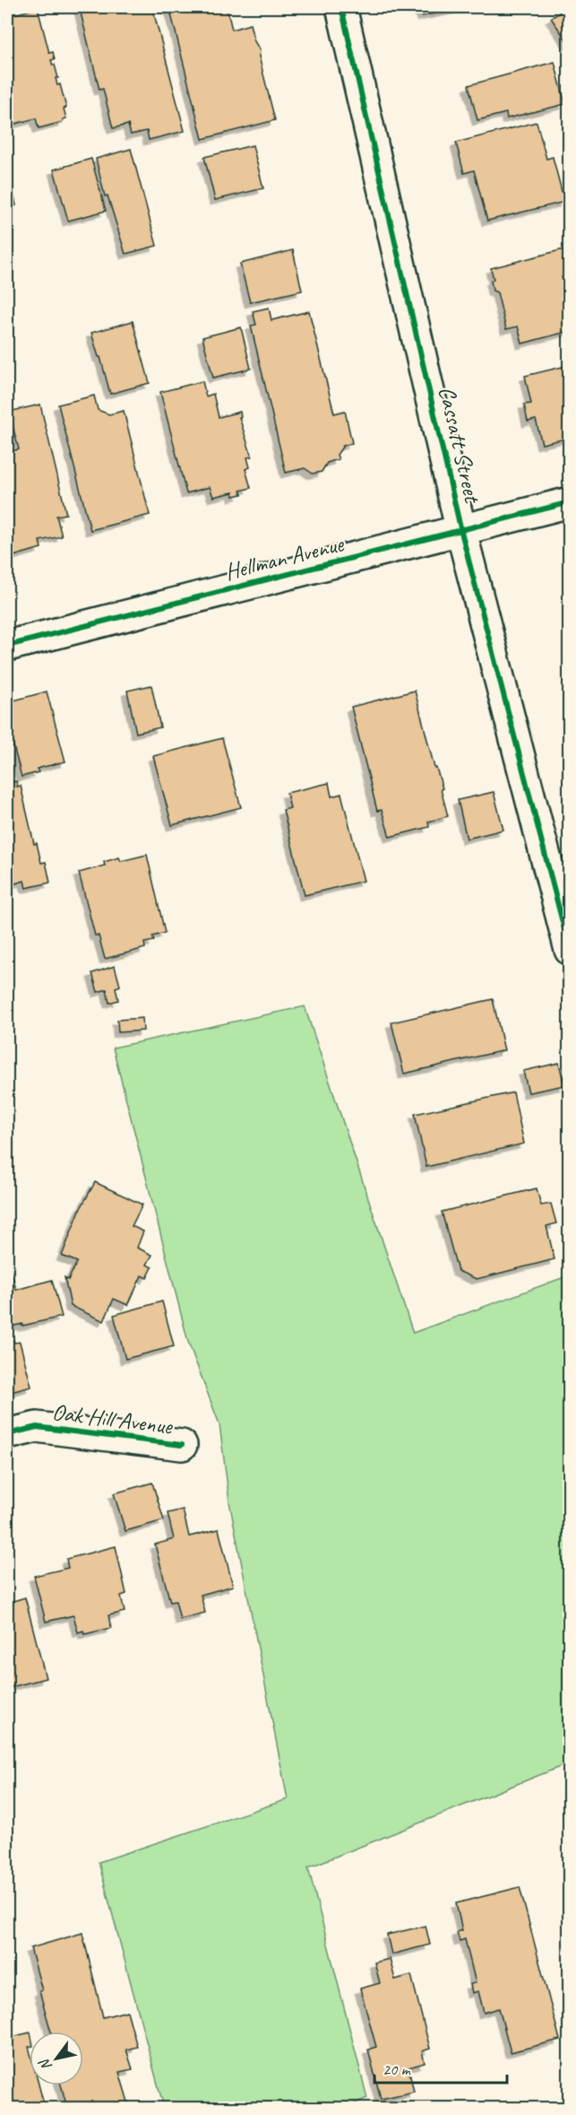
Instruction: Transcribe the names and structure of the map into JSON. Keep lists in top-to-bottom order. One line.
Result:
{"streets":{"street":["Cassatt Street","Hellman Avenue","Oak Hill Avenue"]},"crossings":[["Cassatt Street","Hellman Avenue"]],"scale_bar":"20 m","north":"bottom left"}
